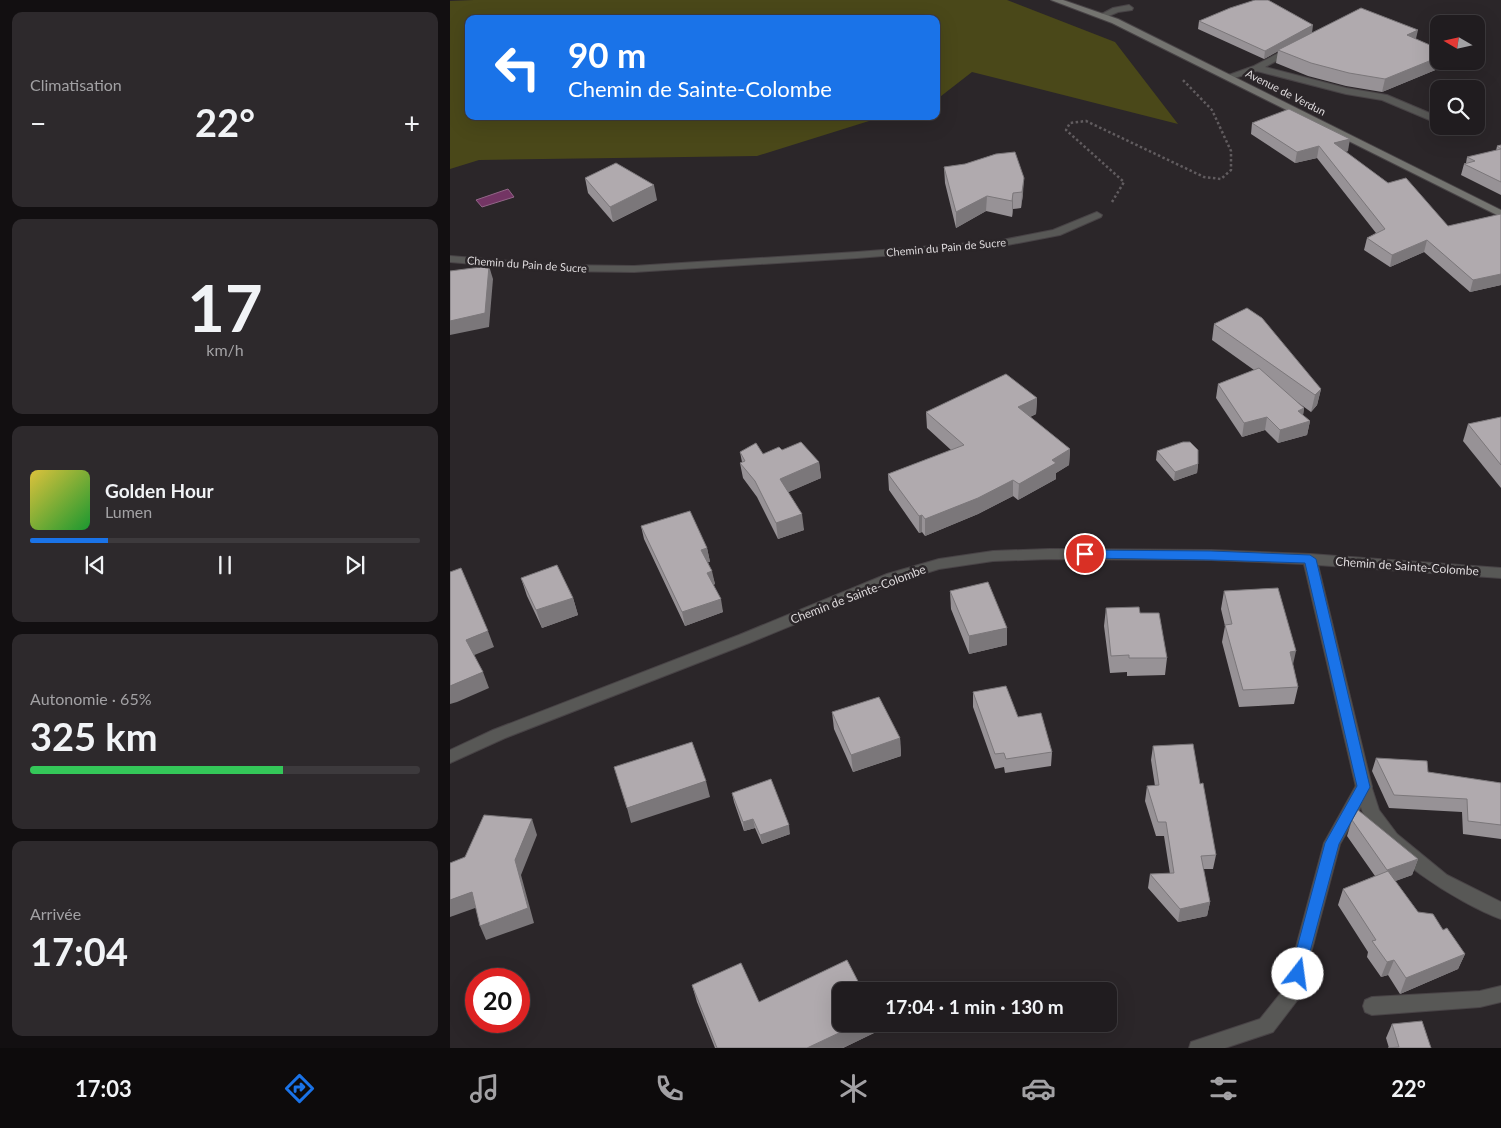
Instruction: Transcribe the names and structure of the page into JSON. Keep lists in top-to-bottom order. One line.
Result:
{"streets":{"main road":["Avenue de Verdun"],"street":["Chemin du Pain de Sucre","Chemin de Sainte-Colombe"]},"north":"left","page":{"tile":["Climatisation",["17","km/h"],["Autonomie · 65%","325 km"],["Arrivée","17:04"]],"turn":["90 m","Chemin de Sainte-Colombe"],"heat":["−","22°","+"],"song":["Golden Hour","Lumen"],"limit":"20","trip":"17:04 · 1 min · 130 m","tabs":["17:03","22°"]}}
